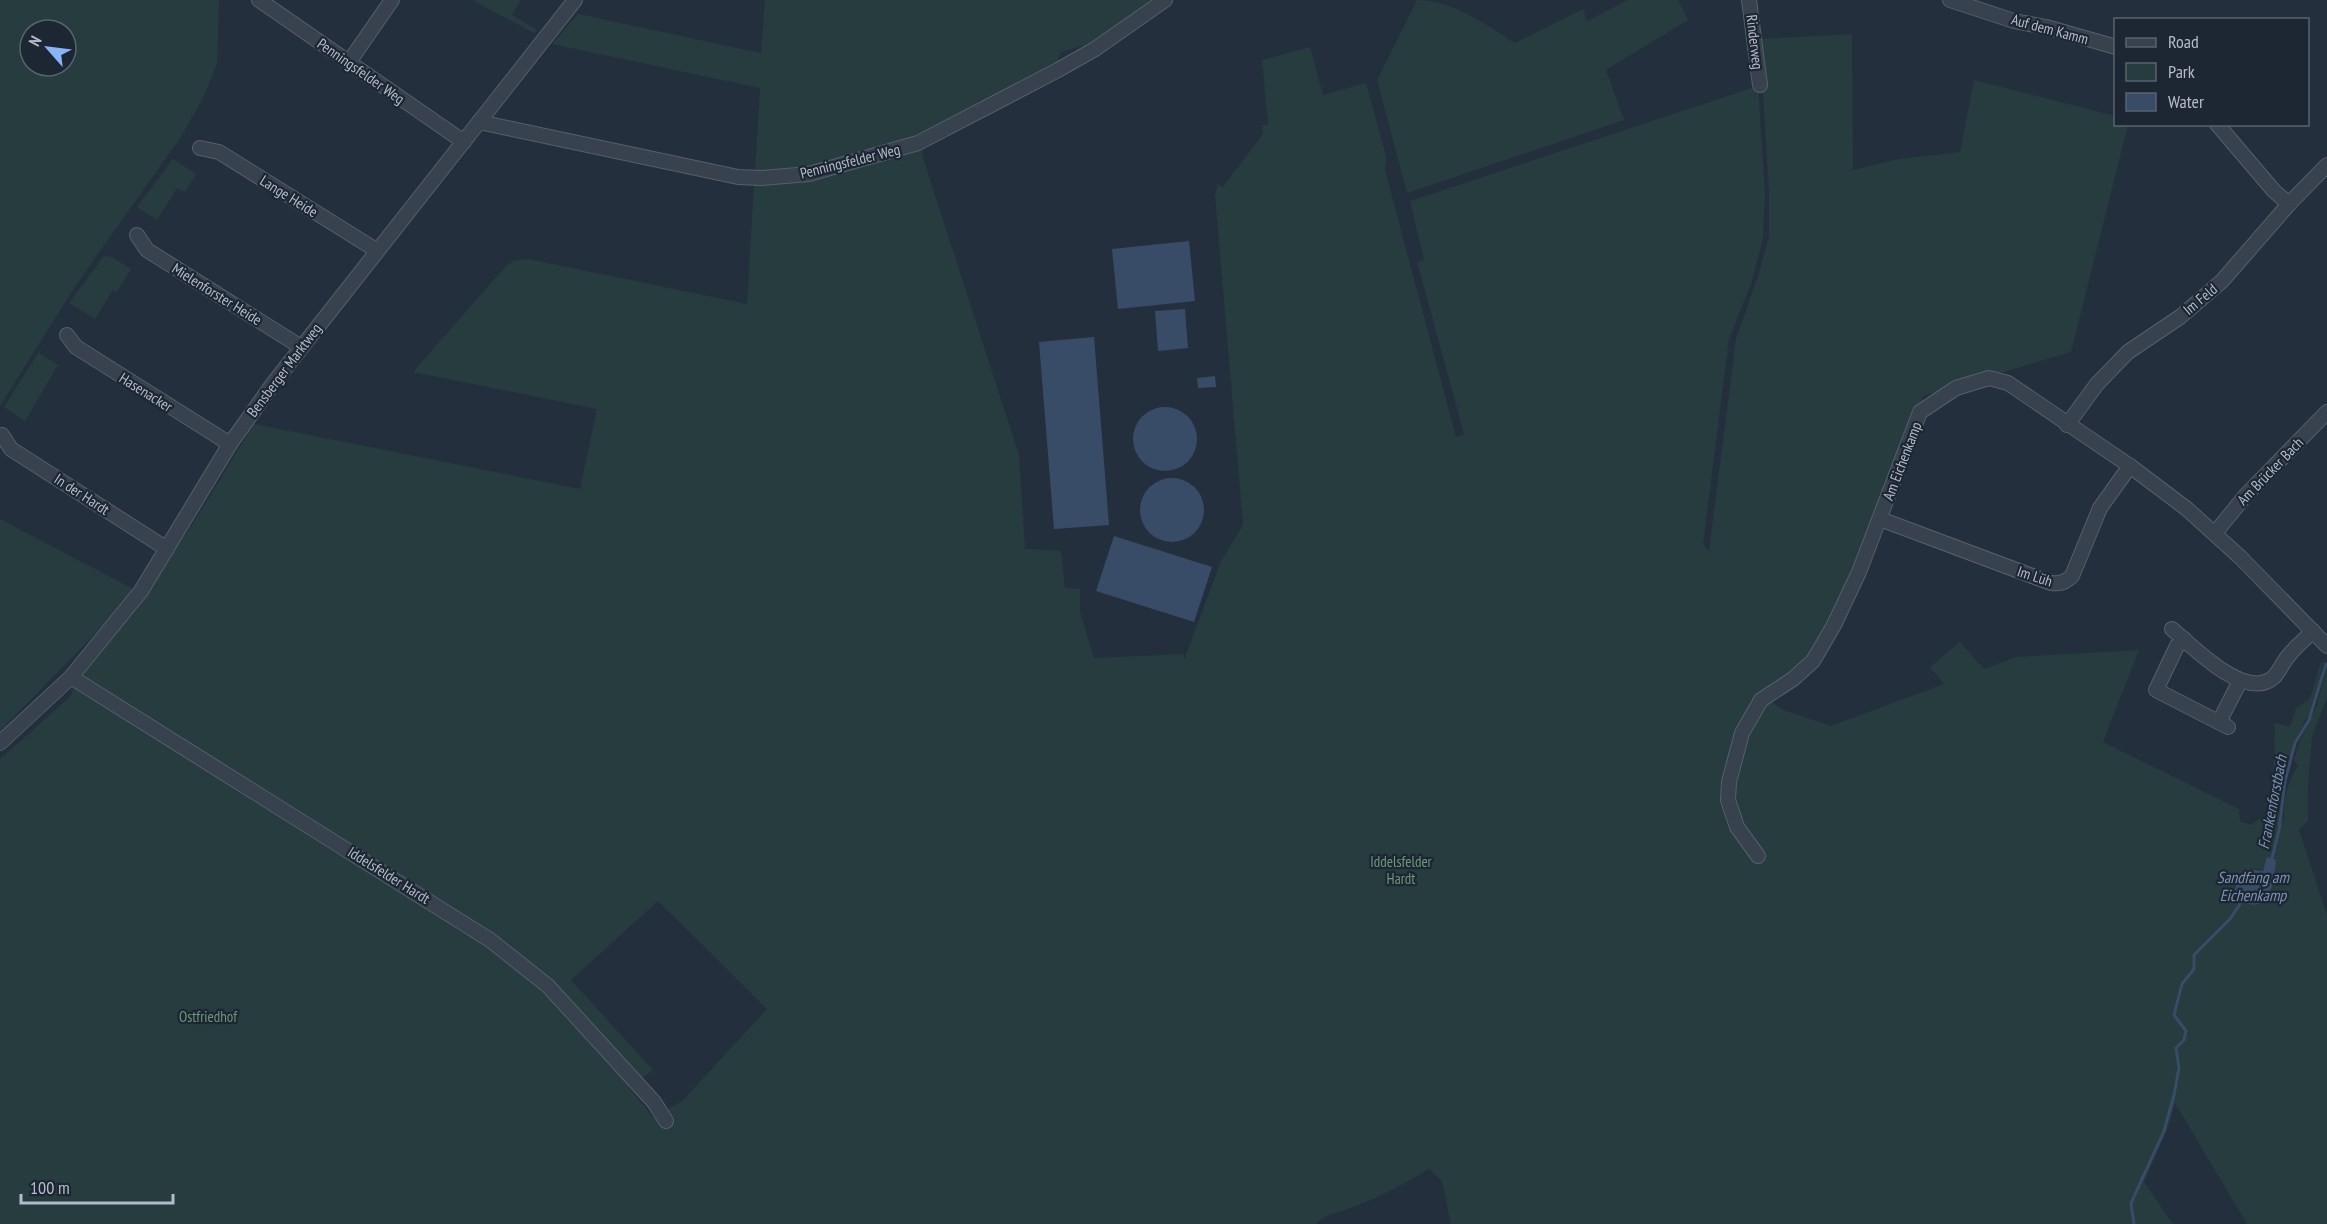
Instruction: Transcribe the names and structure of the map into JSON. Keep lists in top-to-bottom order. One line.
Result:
{"streets":{"street":["Auf dem Kamm","Rinderweg","Penningsfelder Weg","Lange Heide","Mielenforster Heide","Im Feld","Bensberger Marktweg","Hasenacker","Am Eichenkamp","Am Brücker Bach","In der Hardt","Im Lüh","Iddelsfelder Hardt"]},"crossings":[["Penningsfelder Weg","Bensberger Marktweg"],["Lange Heide","Bensberger Marktweg"],["Mielenforster Heide","Bensberger Marktweg"],["Im Feld","Am Eichenkamp"],["Bensberger Marktweg","Hasenacker"],["Bensberger Marktweg","In der Hardt"],["Bensberger Marktweg","Iddelsfelder Hardt"],["Am Eichenkamp","Am Brücker Bach"],["Am Eichenkamp","Im Lüh"]],"water":["Frankenforstbach","Sandfang am Eichenkamp"],"parks":["Iddelsfelder Hardt","Ostfriedhof"],"legend":["Road","Park","Water"],"scale_bar":"100 m","north":"top left"}
